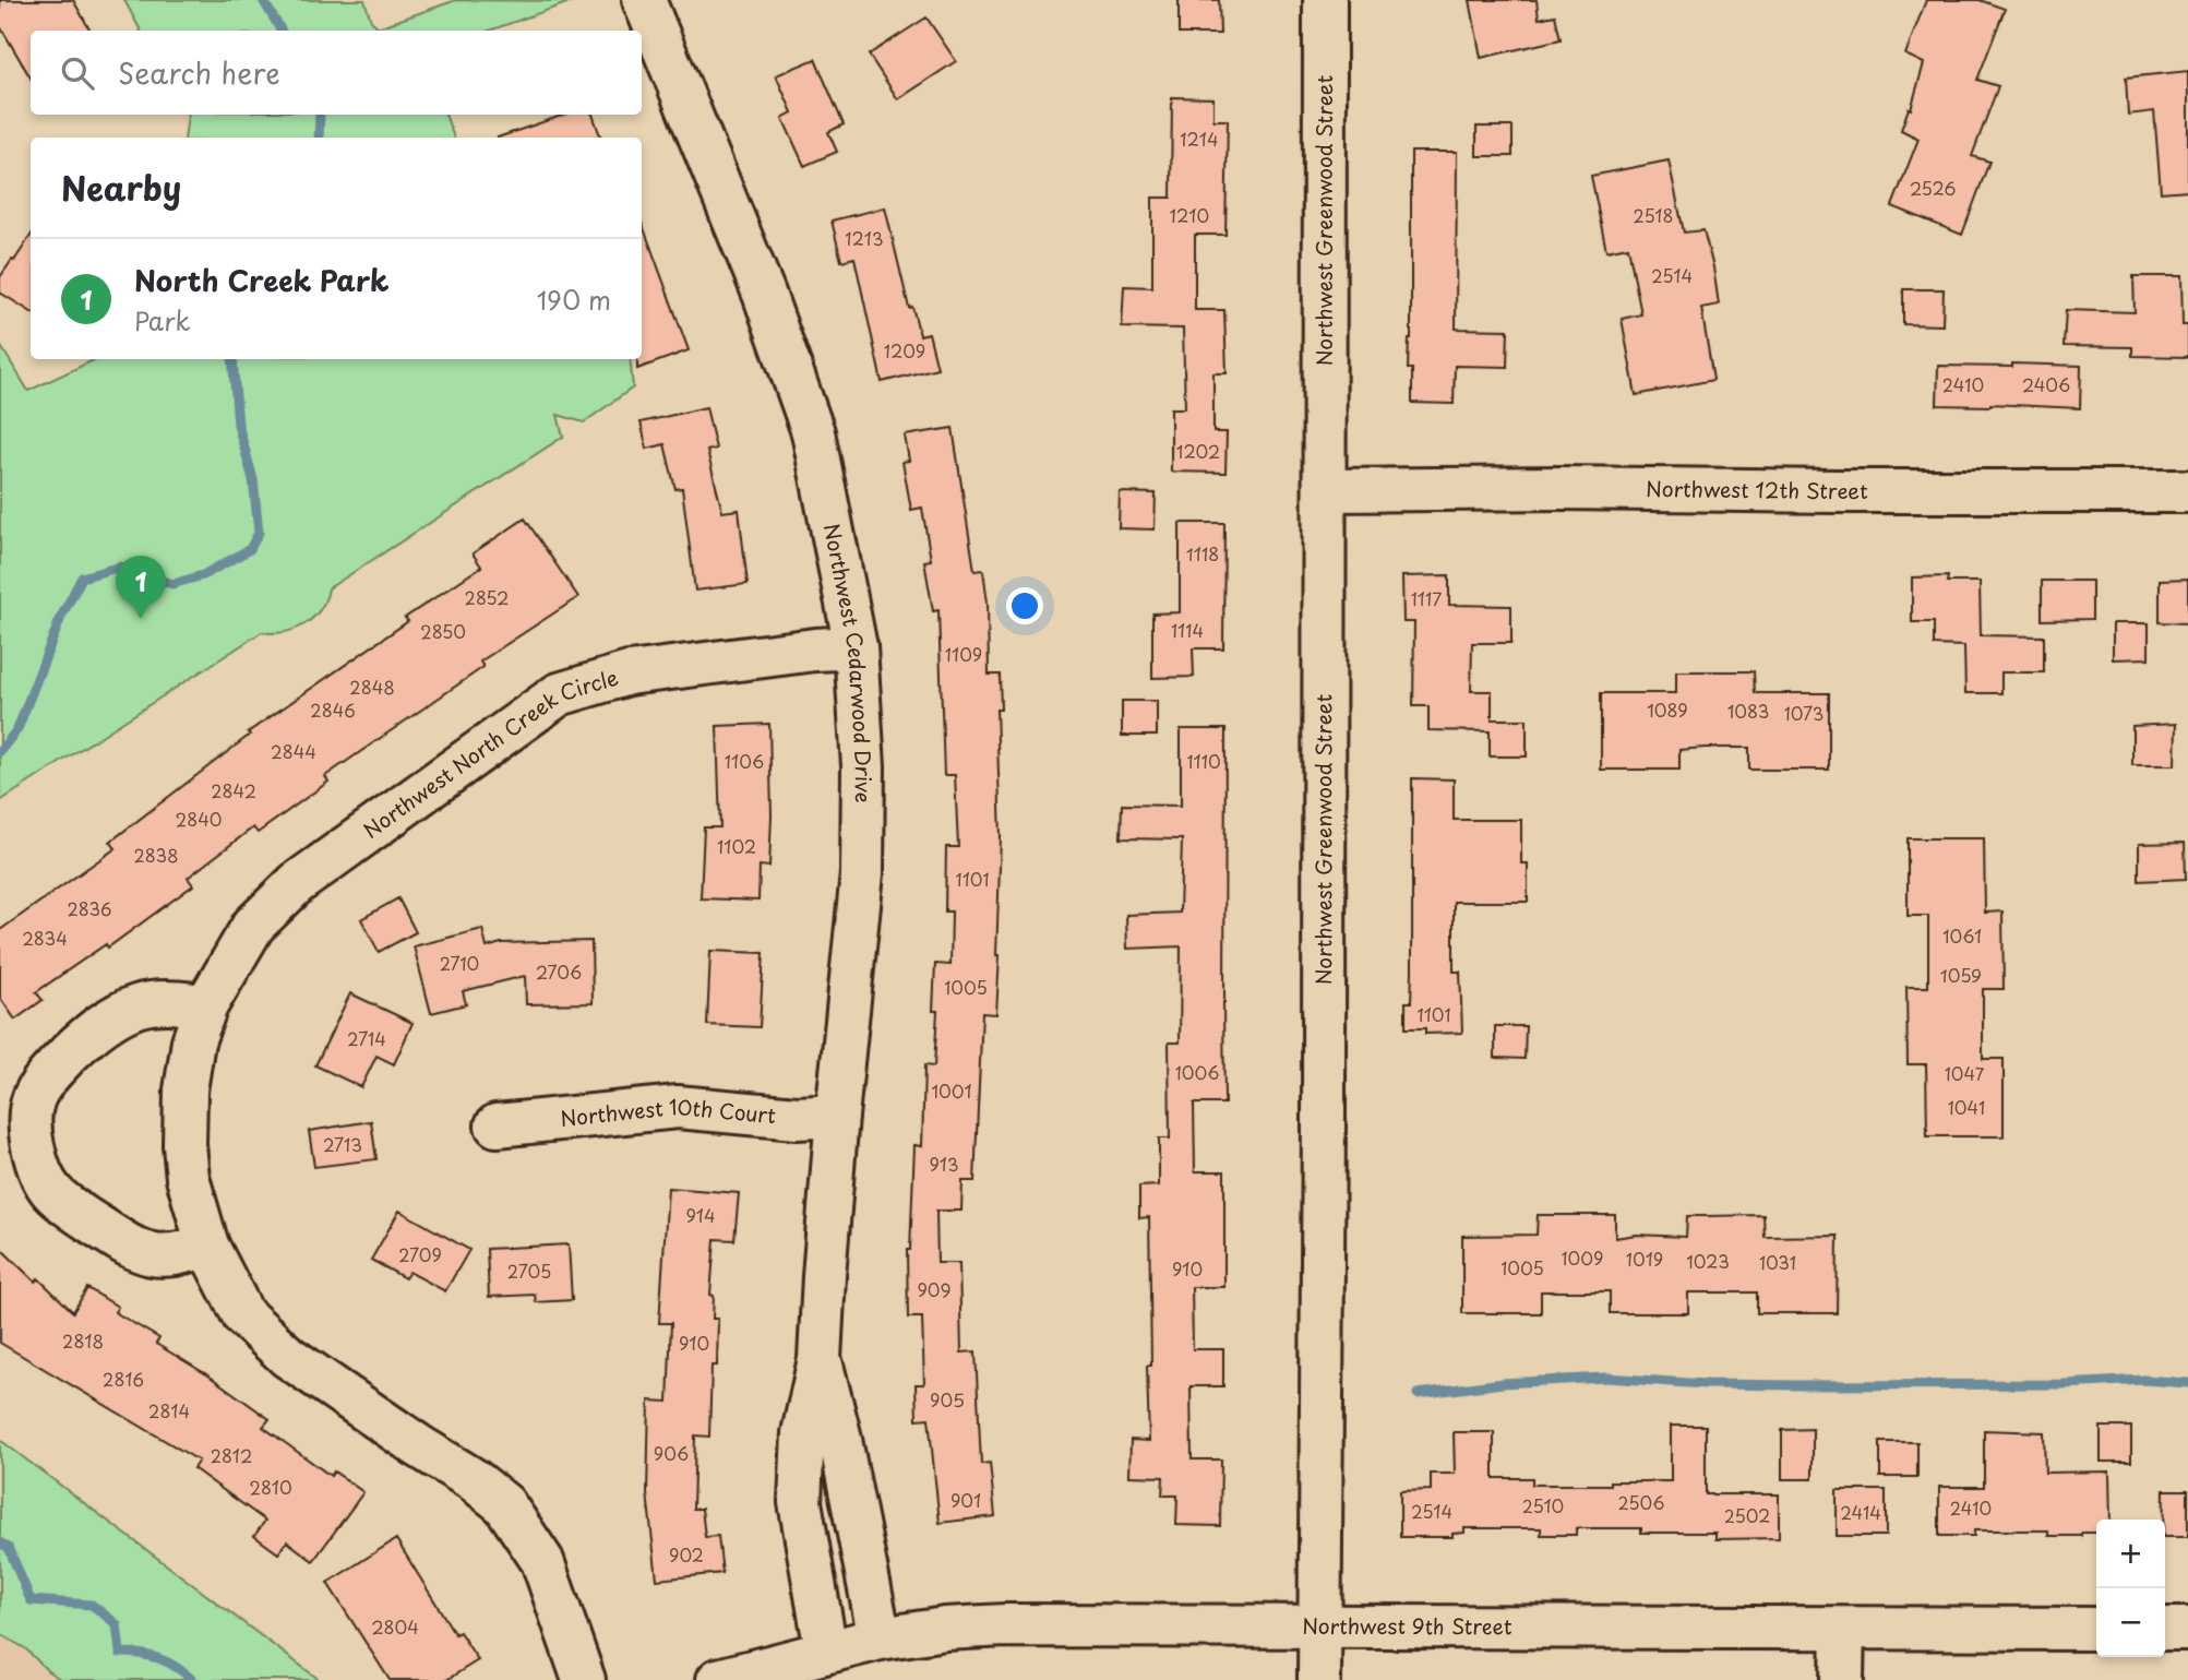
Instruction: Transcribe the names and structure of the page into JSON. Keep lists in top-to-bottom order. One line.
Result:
{"streets":{"street":["Northwest Greenwood Street","Northwest 12th Street","Northwest Cedarwood Drive","Northwest North Creek Circle","Northwest 10th Court","Northwest 9th Street"]},"crossings":[["Northwest Greenwood Street","Northwest 12th Street"],["Northwest Greenwood Street","Northwest 9th Street"],["Northwest Cedarwood Drive","Northwest North Creek Circle"],["Northwest Cedarwood Drive","Northwest 10th Court"],["Northwest Cedarwood Drive","Northwest 9th Street"]],"house_numbers":["1214","2526","1210","2518","1213","2514","1209","2410","2406","1202","1118","2852","1117","1114","2850","1109","2848","2846","1089","1083","1073","2844","1106","1110","2842","2840","1102","2838","1101","2836","1061","2834","2710","2706","1059","1005","1101","2714","1006","1047","1001","1041","2713","913","914","2709","1009","1019","1023","1031","1005","910","2705","909","2818","910","2816","905","2814","906","2812","2810","901","2506","2510","2410","2514","2414","2502","902","2804"],"page":{"search":"Search here","heading":"Nearby","list":[{"mark":"1","name":"North Creek Park","note":"Park","value":"190 m"}],"pins":"1","map_buttons":["+","−"]}}
